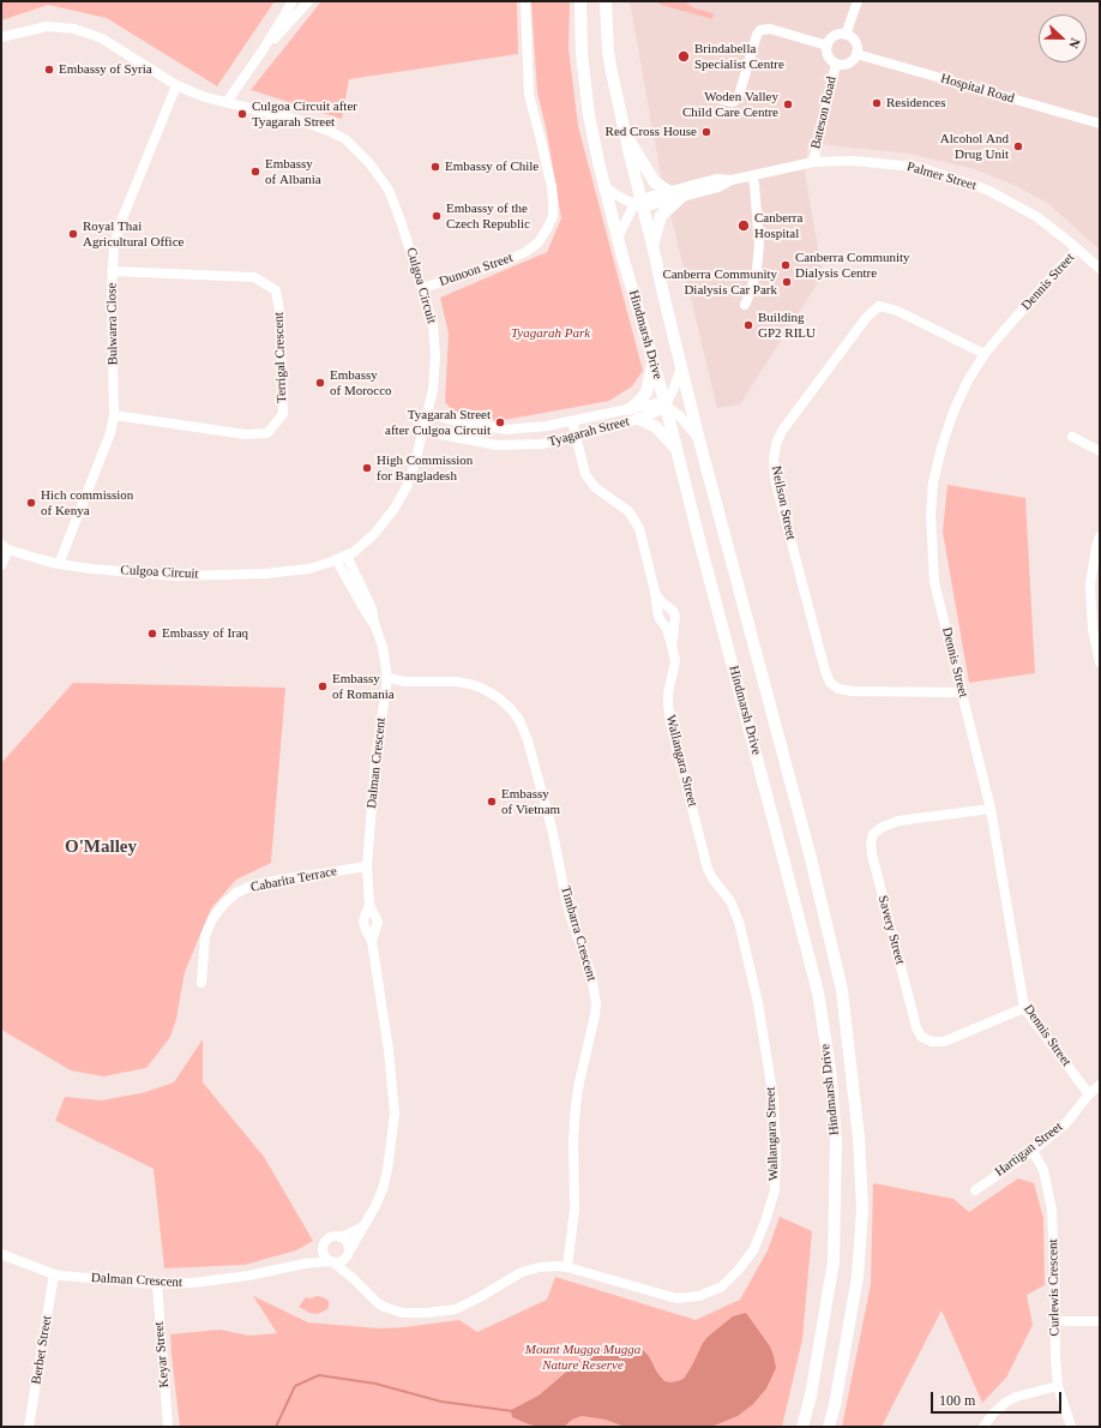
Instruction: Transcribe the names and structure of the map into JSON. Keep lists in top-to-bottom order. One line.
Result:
{"streets":{"main road":["Hindmarsh Drive"],"street":["Hospital Road","Bateson Road","Palmer Street","Dunoon Street","Dennis Street","Culgoa Circuit","Bulwarra Close","Terrigal Crescent","Tyagarah Street","Neilson Street","Wallangara Street","Dalman Crescent","Cabarita Terrace","Savery Street","Timbarra Crescent","Hartigan Street","Curlewis Crescent","Berbet Street","Keyar Street"]},"crossings":[["Hospital Road","Bateson Road"],["Bateson Road","Palmer Street"],["Palmer Street","Dennis Street"],["Palmer Street","Hindmarsh Drive"],["Dunoon Street","Culgoa Circuit"],["Dennis Street","Neilson Street"],["Dennis Street","Savery Street"],["Dennis Street","Hartigan Street"],["Culgoa Circuit","Bulwarra Close"],["Culgoa Circuit","Tyagarah Street"],["Culgoa Circuit","Dalman Crescent"],["Bulwarra Close","Terrigal Crescent"],["Hindmarsh Drive","Tyagarah Street"],["Tyagarah Street","Wallangara Street"],["Wallangara Street","Dalman Crescent"],["Wallangara Street","Timbarra Crescent"],["Dalman Crescent","Cabarita Terrace"],["Dalman Crescent","Timbarra Crescent"],["Dalman Crescent","Berbet Street"],["Dalman Crescent","Keyar Street"],["Hartigan Street","Curlewis Crescent"]],"districts":["O'Malley"],"parks":["Tyagarah Park","Mount Mugga Mugga Nature Reserve"],"places":["Brindabella Specialist Centre","Embassy of Syria","Residences","Woden Valley Child Care Centre","Culgoa Circuit after Tyagarah Street","Red Cross House","Alcohol And Drug Unit","Embassy of Chile","Embassy of Albania","Embassy of the Czech Republic","Canberra Hospital","Royal Thai Agricultural Office","Canberra Community Dialysis Centre","Canberra Community Dialysis Car Park","Building GP2 RILU","Embassy of Morocco","Tyagarah Street after Culgoa Circuit","High Commission for Bangladesh","Hich commission of Kenya","Embassy of Iraq","Embassy of Romania","Embassy of Vietnam"],"scale_bar":"100 m","north":"right"}
